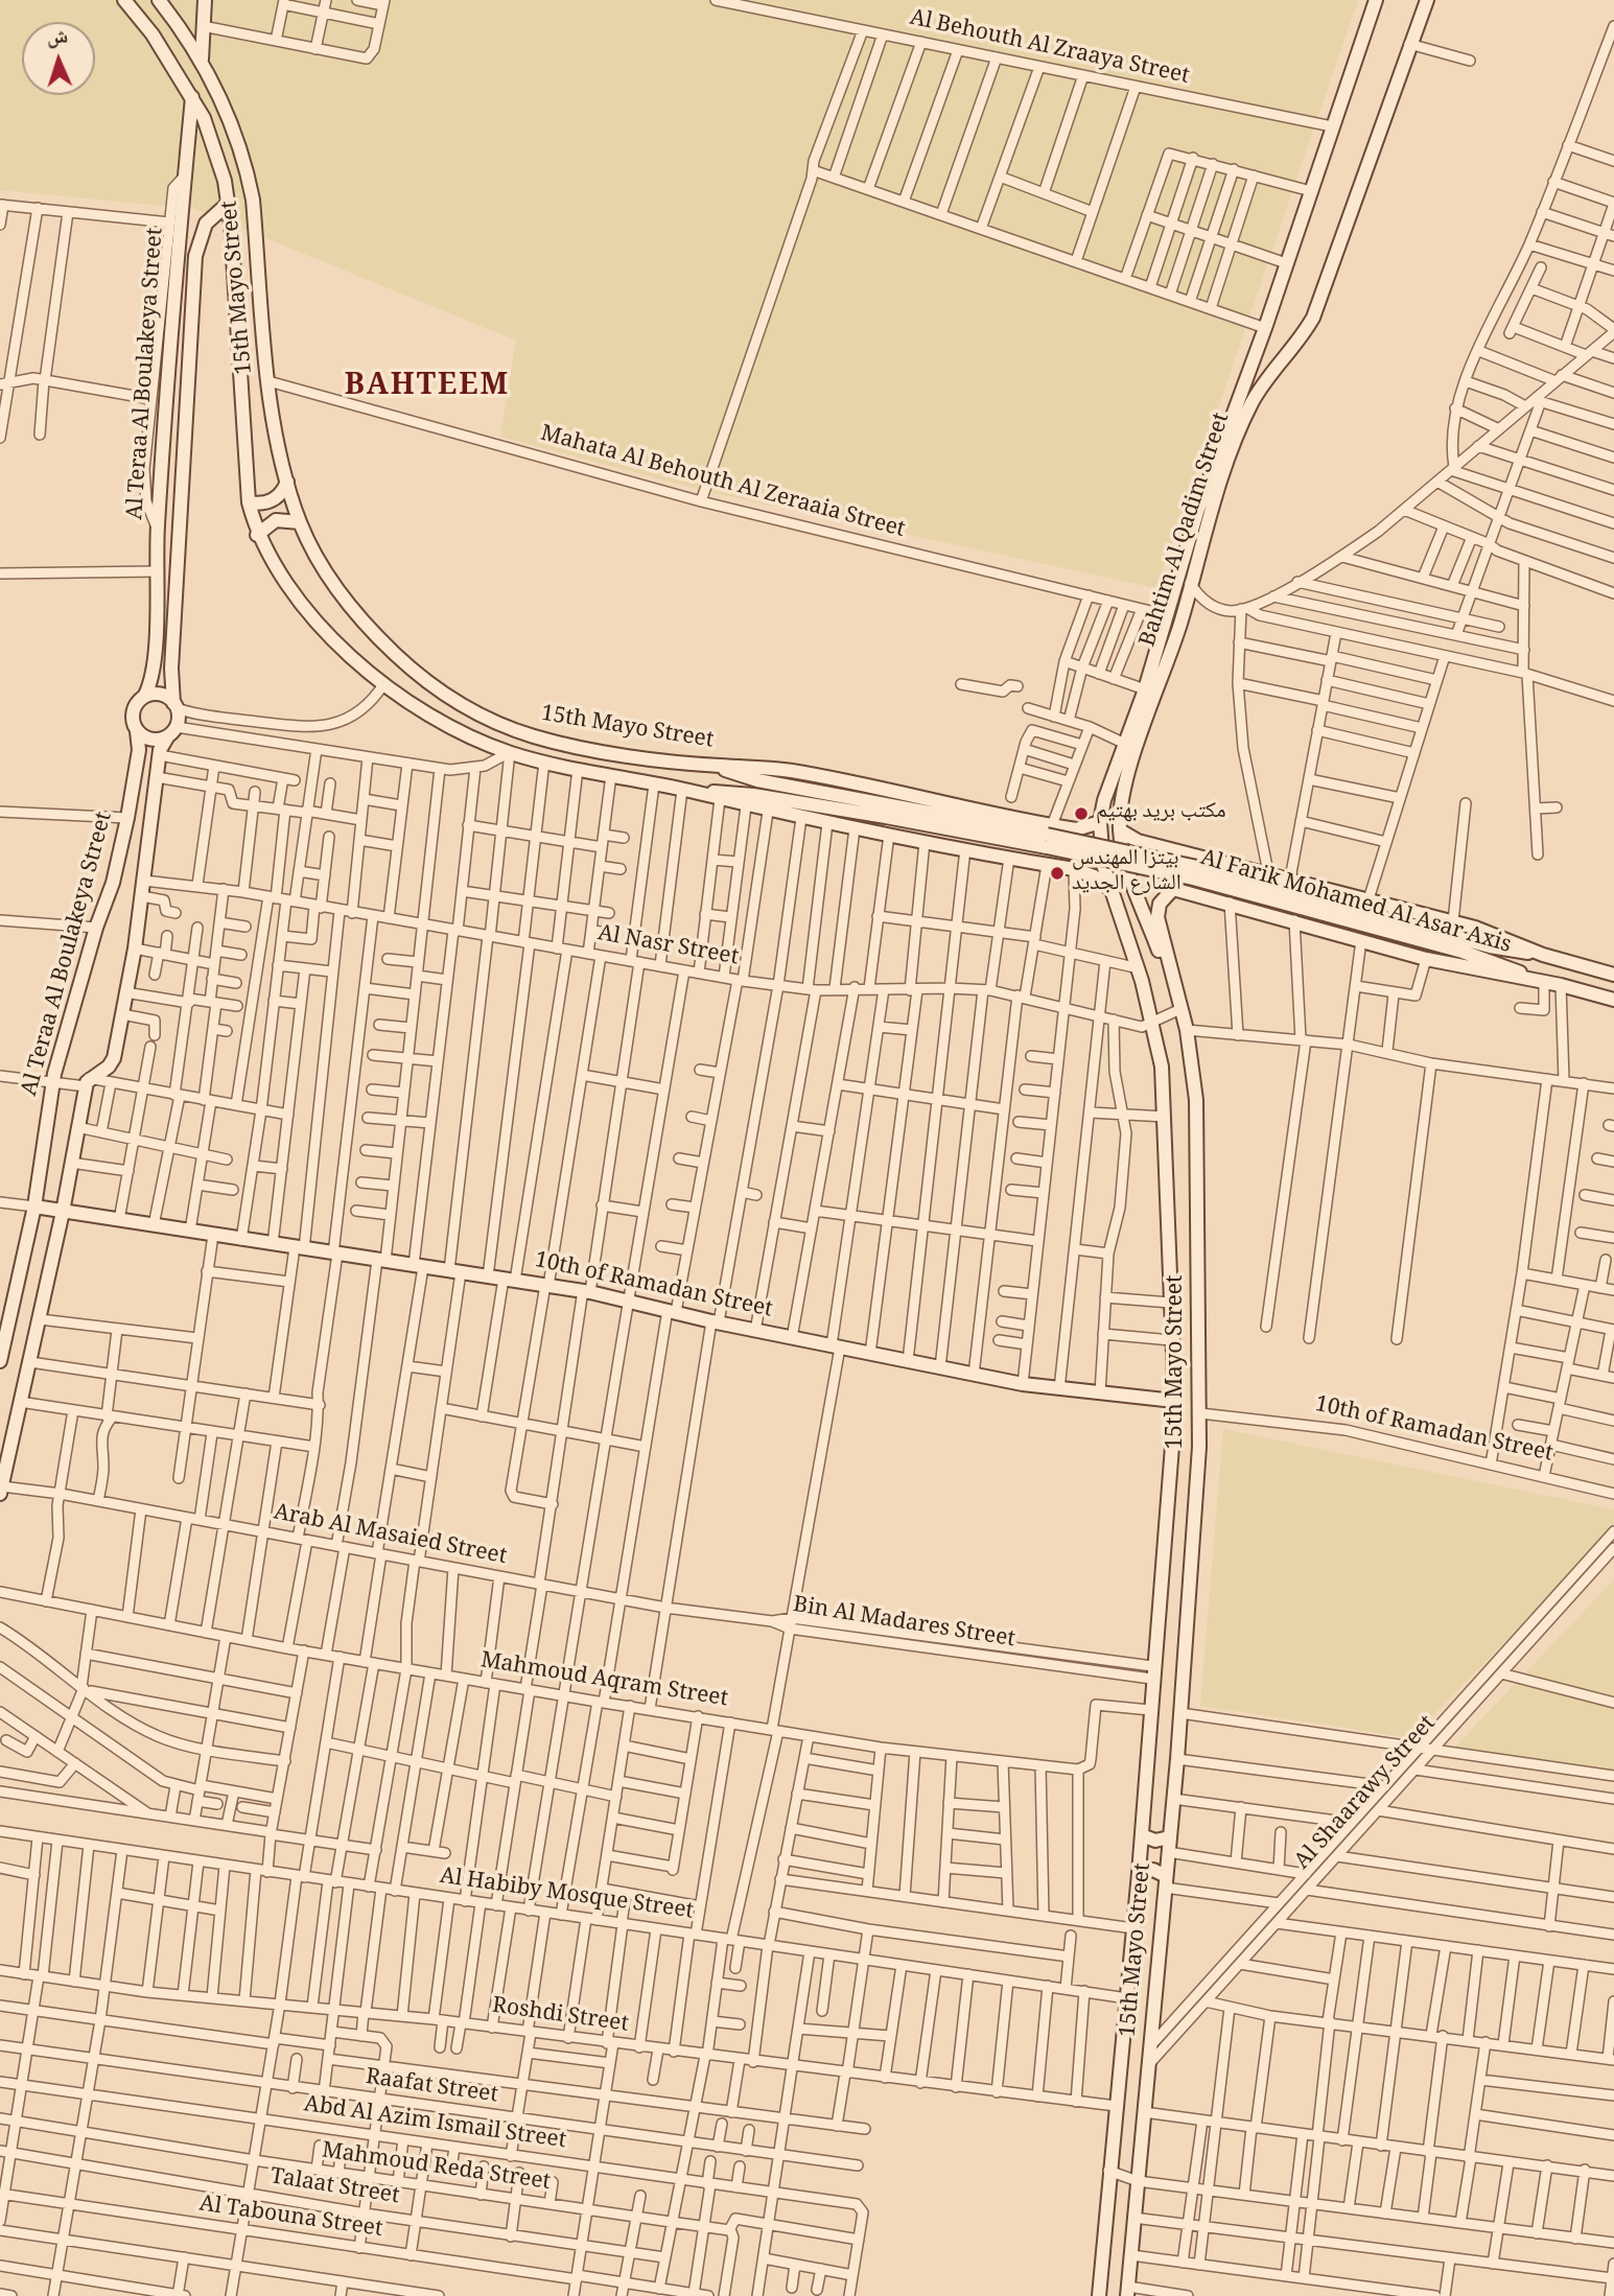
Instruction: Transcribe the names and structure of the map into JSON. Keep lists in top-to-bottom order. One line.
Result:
{"streets":{"main road":["15th Mayo Street","Al Teraa Al Boulakeya Street","Bahtim Al Qadim Street","Al Farik Mohamed Al Asar Axis","10th of Ramadan Street"],"street":["Al Behouth Al Zraaya Street","Mahata Al Behouth Al Zeraaia Street","Al Nasr Street","Arab Al Masaied Street","Bin Al Madares Street","Mahmoud Aqram Street","Al Shaarawy Street","Al Habiby Mosque Street","Roshdi Street","Raafat Street","Abd Al Azim Ismail Street","Mahmoud Reda Street","Talaat Street","Al Tabouna Street"]},"crossings":[["Al Behouth Al Zraaya Street","Bahtim Al Qadim Street"],["15th Mayo Street","Al Teraa Al Boulakeya Street"],["15th Mayo Street","Mahata Al Behouth Al Zeraaia Street"],["15th Mayo Street","Bahtim Al Qadim Street"],["15th Mayo Street","Al Farik Mohamed Al Asar Axis"],["15th Mayo Street","Al Nasr Street"],["15th Mayo Street","10th of Ramadan Street"],["15th Mayo Street","Bin Al Madares Street"],["15th Mayo Street","Al Shaarawy Street"],["15th Mayo Street","Al Habiby Mosque Street"],["15th Mayo Street","Roshdi Street"],["Al Teraa Al Boulakeya Street","Al Nasr Street"],["Al Teraa Al Boulakeya Street","10th of Ramadan Street"],["Mahata Al Behouth Al Zeraaia Street","Bahtim Al Qadim Street"],["Bahtim Al Qadim Street","Al Nasr Street"],["Arab Al Masaied Street","Bin Al Madares Street"],["Abd Al Azim Ismail Street","Mahmoud Reda Street"]],"districts":["BAHTEEM"],"places":["مكتب بريد بهتيم","بيتزا المهندس الشارع الجديد"],"north":"top"}
